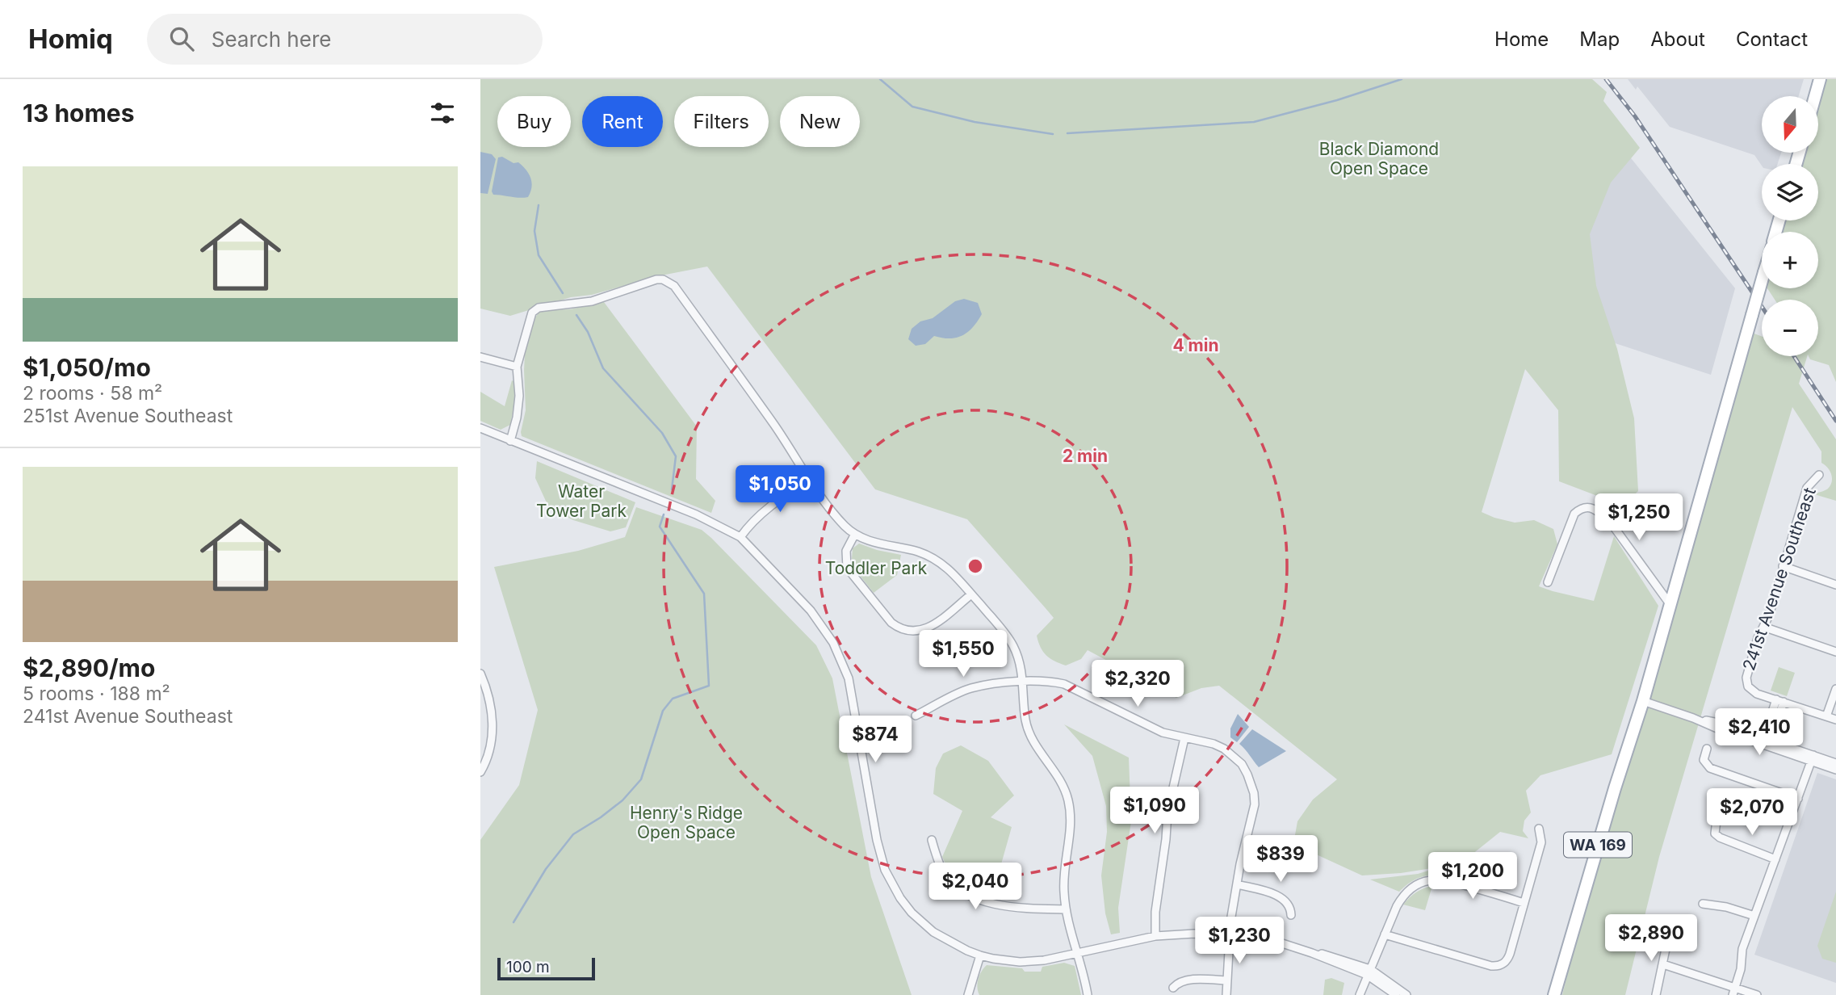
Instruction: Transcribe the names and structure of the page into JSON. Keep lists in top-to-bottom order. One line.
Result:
{"streets":{"main road":["WA 169"],"street":["241st Avenue Southeast"]},"parks":["Black Diamond Open Space","Water Tower Park","Toddler Park","Henry's Ridge Open Space"],"scale_bar":"100 m","north":"bottom","page":{"header":"Homiq","search":"Search here","nav":["Home","Map","About","Contact"],"heading":"13 homes","map_buttons":["+","−"],"chip":["Buy","Rent","Filters","New"],"list":[{"name":"$1,050/mo","note":"2 rooms · 58 m² · 251st Avenue Southeast"},{"name":"$2,890/mo","note":"5 rooms · 188 m² · 241st Avenue Southeast"}],"price":["$1,050","$1,250","$1,550","$2,320","$2,410","$874","$1,090","$2,070","$839","$1,200","$2,040","$2,890","$1,230"],"scale":"100 m"},"rings":["4 min","2 min"]}
